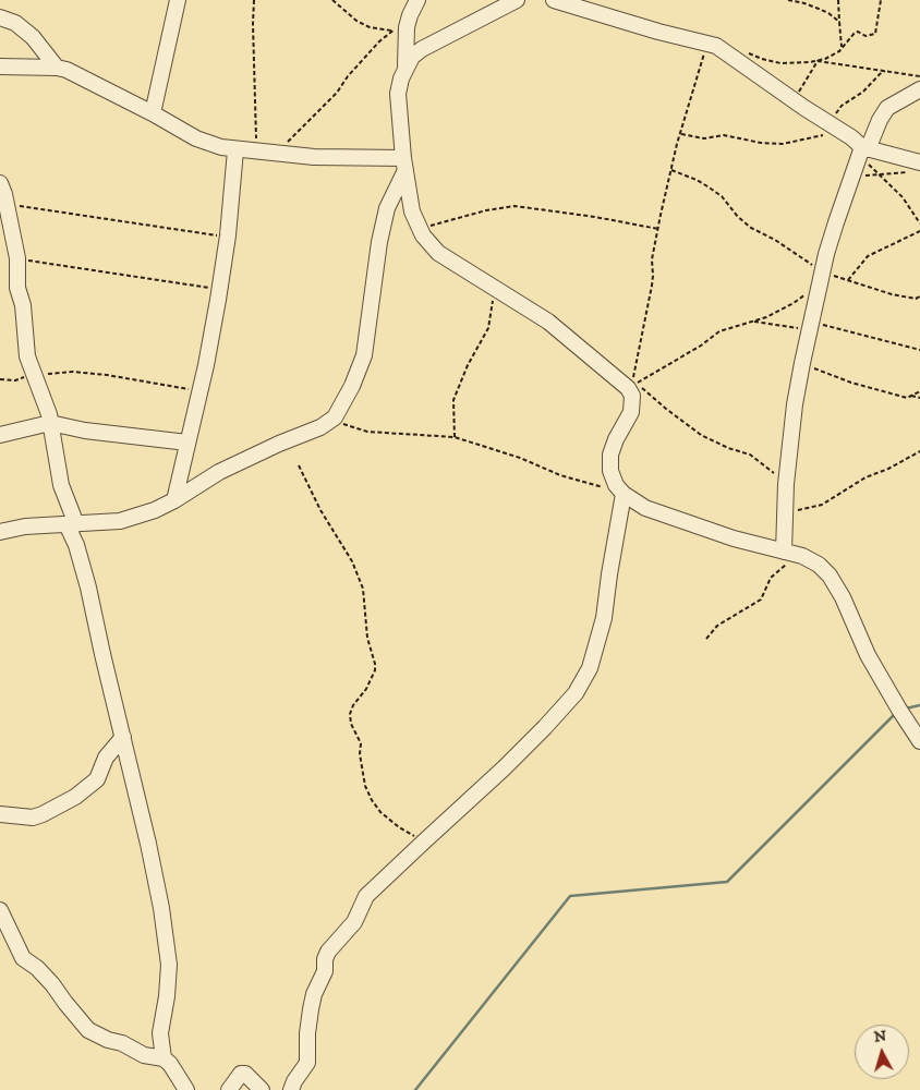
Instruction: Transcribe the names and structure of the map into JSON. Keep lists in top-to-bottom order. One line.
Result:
{"north":"top"}
